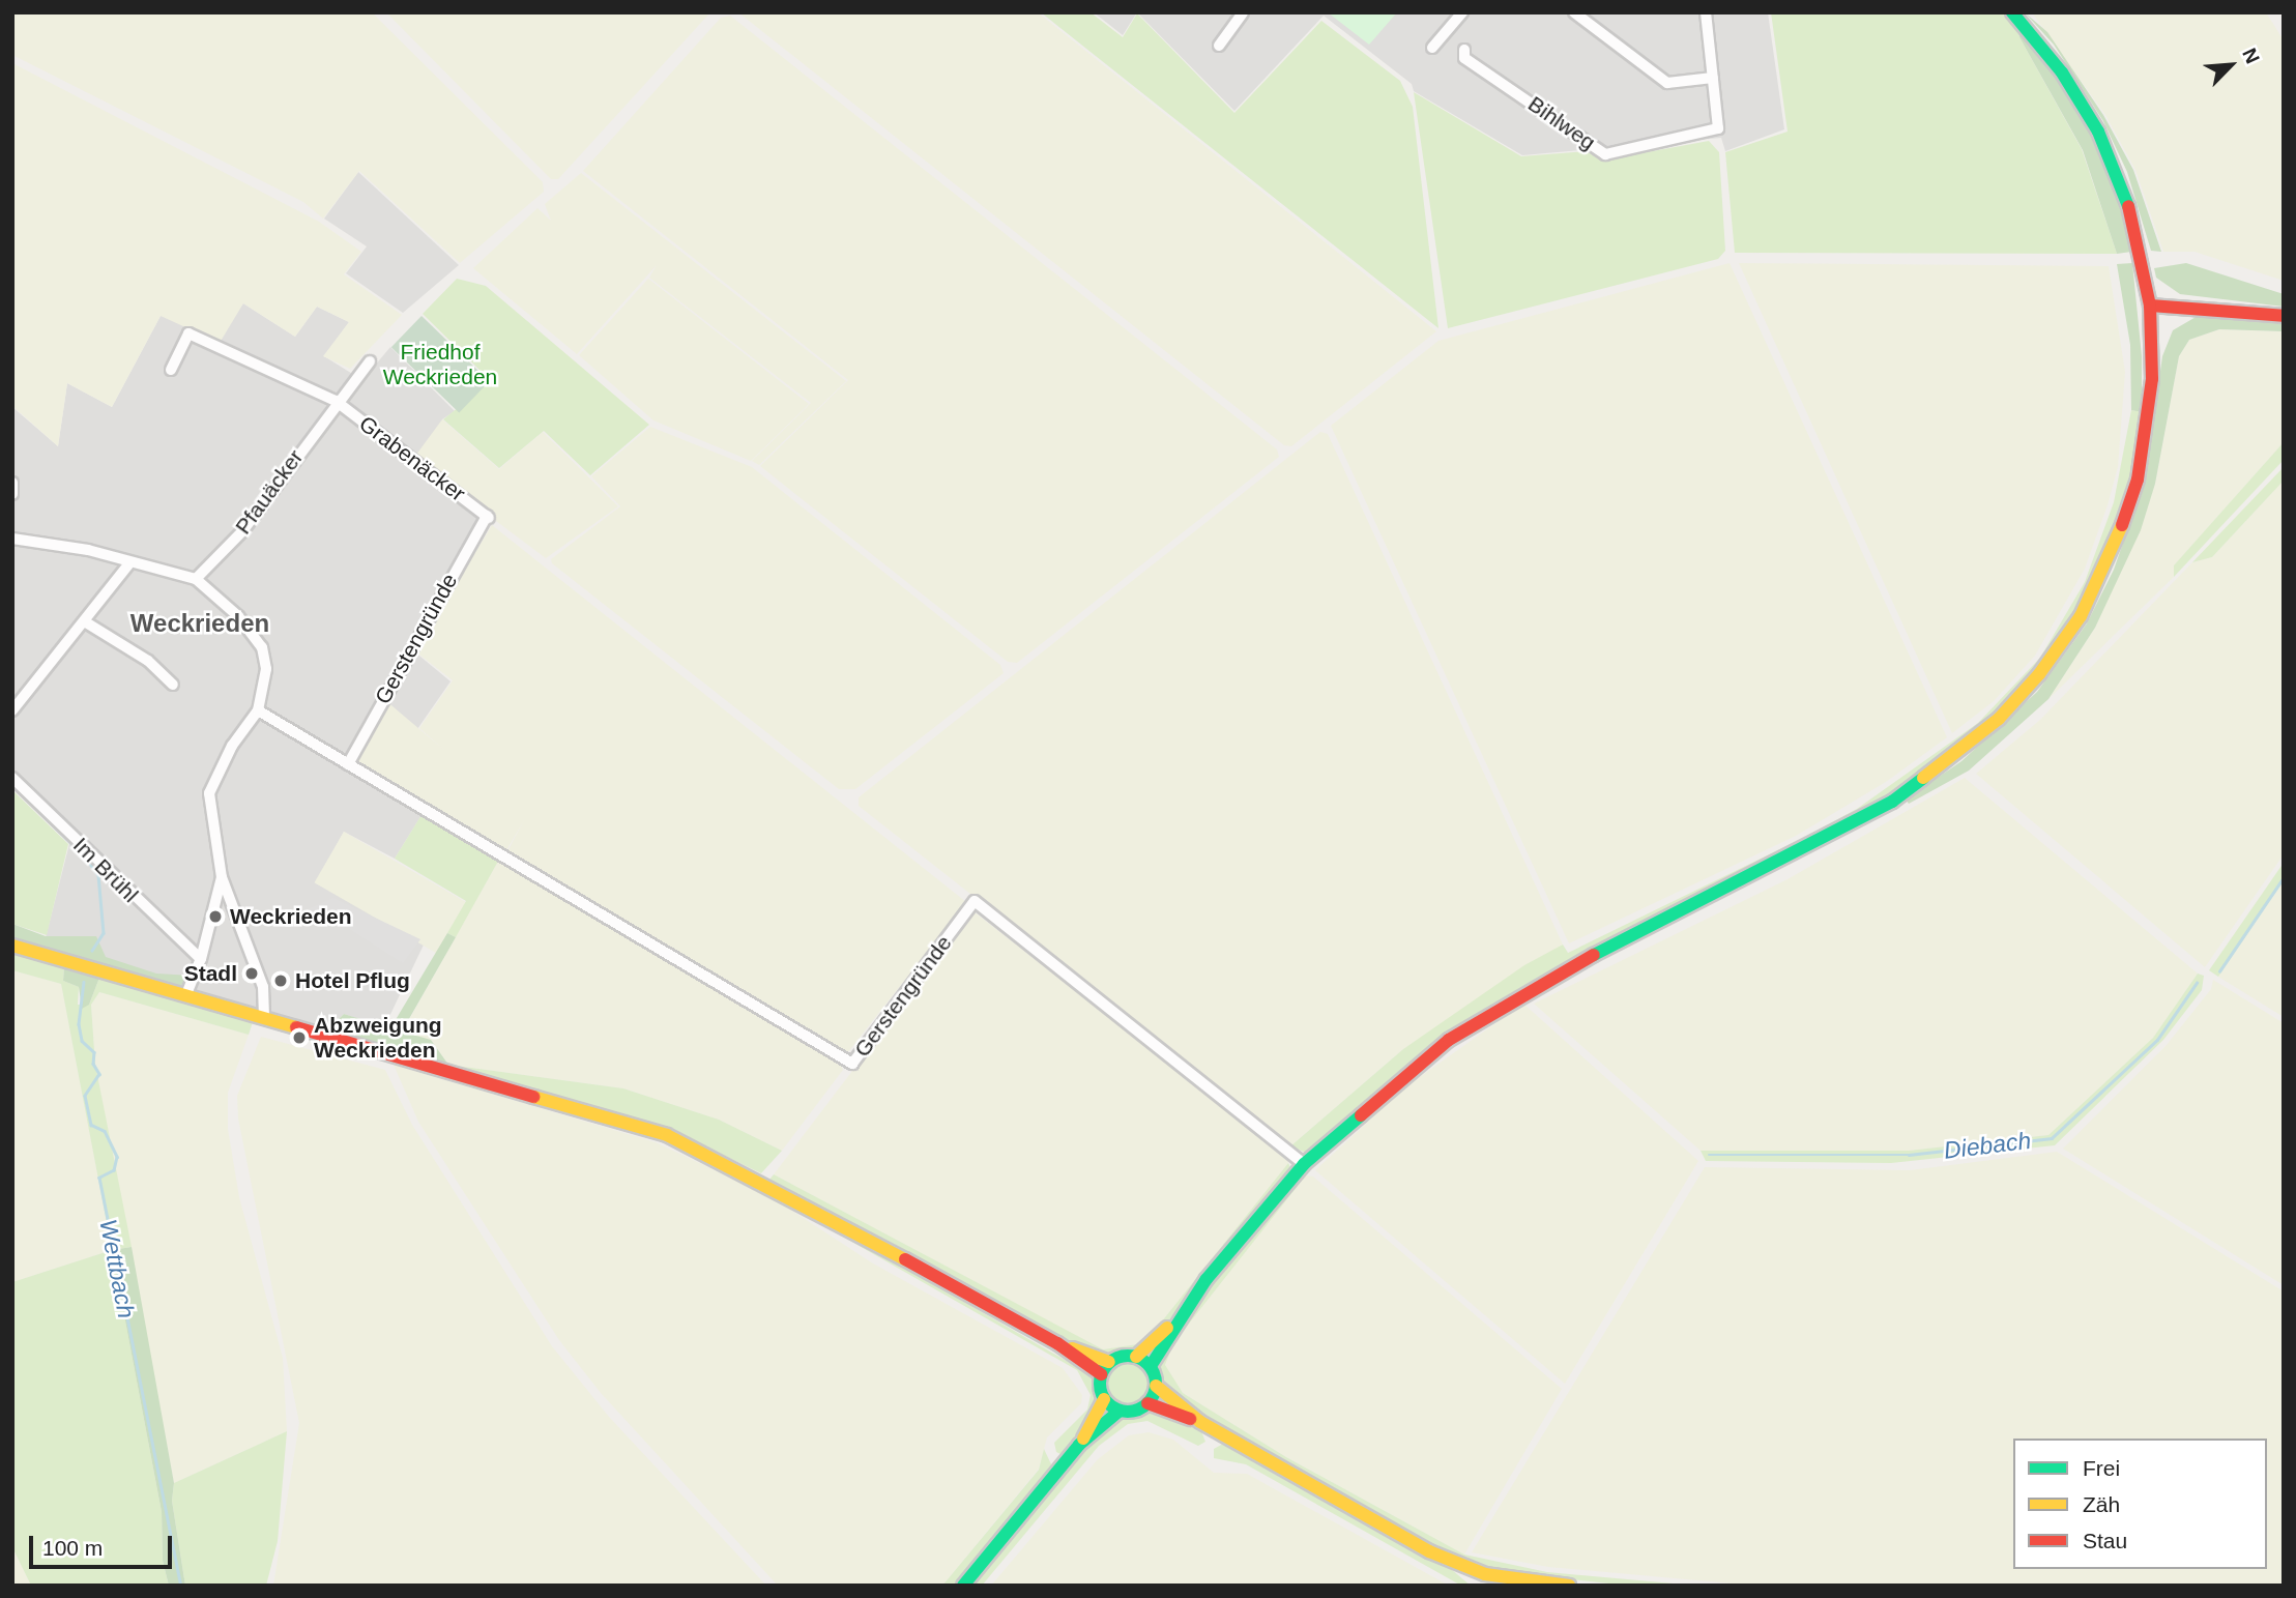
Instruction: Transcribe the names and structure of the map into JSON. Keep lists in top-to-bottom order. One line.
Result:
{"streets":{"street":["Bihlweg","Grabenäcker","Pfauäcker","Gerstengründe","Im Brühl"]},"crossings":[["Grabenäcker","Pfauäcker"],["Grabenäcker","Gerstengründe"]],"districts":["Weckrieden"],"water":["Diebach","Wettbach"],"parks":["Friedhof Weckrieden"],"places":["Weckrieden","Stadl","Hotel Pflug","Abzweigung Weckrieden"],"legend":["Frei","Zäh","Stau"],"scale_bar":"100 m","north":"top right"}
